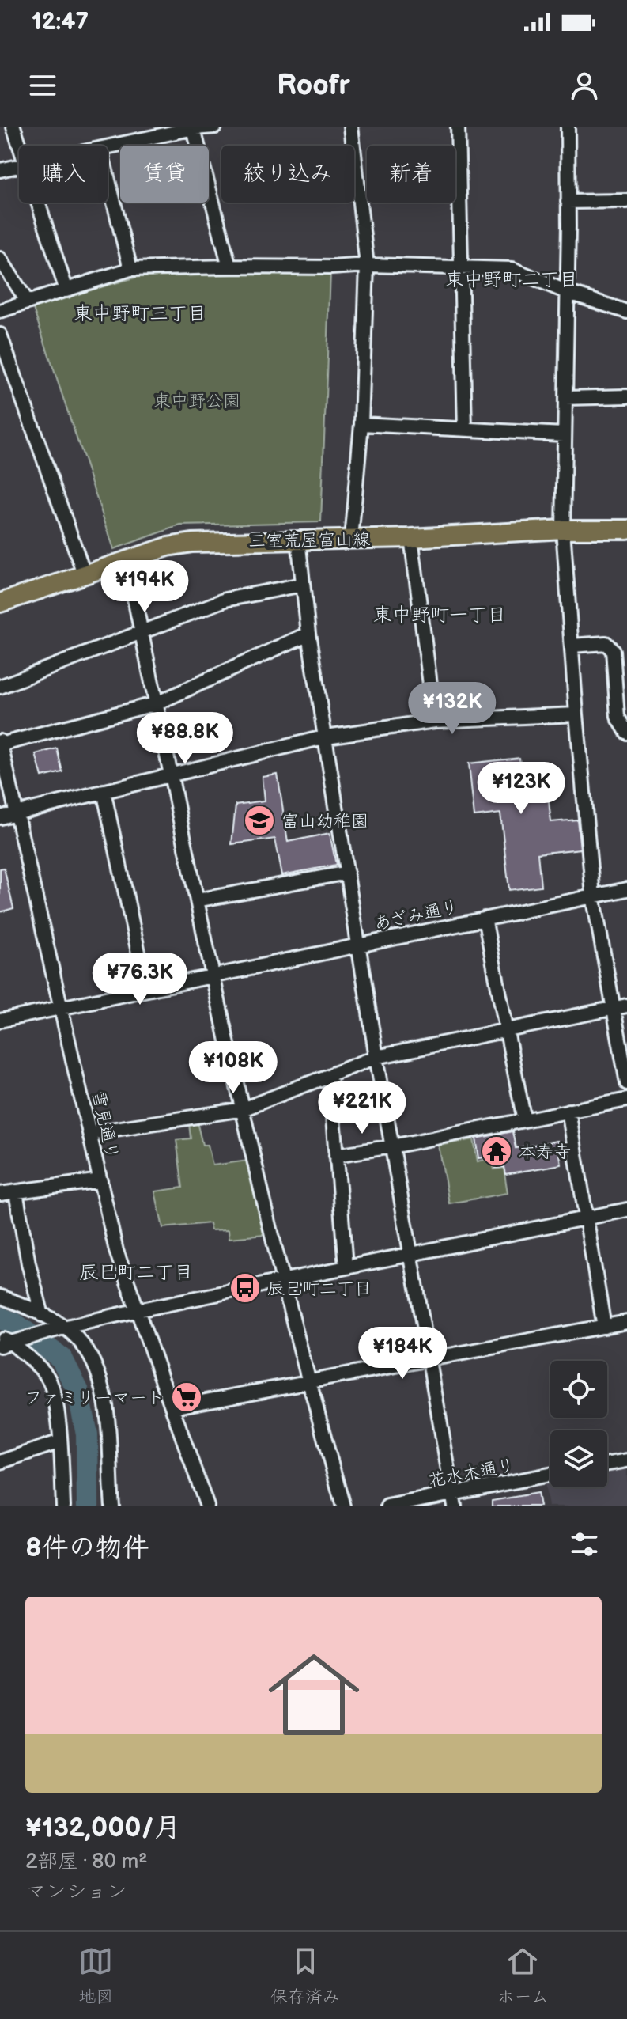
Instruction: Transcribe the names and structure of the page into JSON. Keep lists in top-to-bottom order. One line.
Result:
{"streets":{"main road":["三室荒屋富山線"],"street":["あざみ通り","雪見通り","花水木通り"]},"crossings":[["あざみ通り","雪見通り"]],"districts":["東中野町二丁目","東中野町三丁目","東中野町一丁目","辰巳町二丁目"],"parks":["東中野公園"],"places":{"school or university":["富山幼稚園"],"temple":["本寿寺"],"bus stop":["辰巳町二丁目"],"supermarket":["ファミリーマート"]},"page":{"status":"12:47","header":"Roofr","chip":["購入","賃貸","絞り込み","新着"],"price":["¥194K","¥132K","¥88.8K","¥123K","¥76.3K","¥108K","¥221K","¥184K"],"heading":"8件の物件","list":[{"name":"¥132,000/月","note":"2部屋 · 80 m² · マンション"}],"tabs":["地図","保存済み","ホーム"]}}
